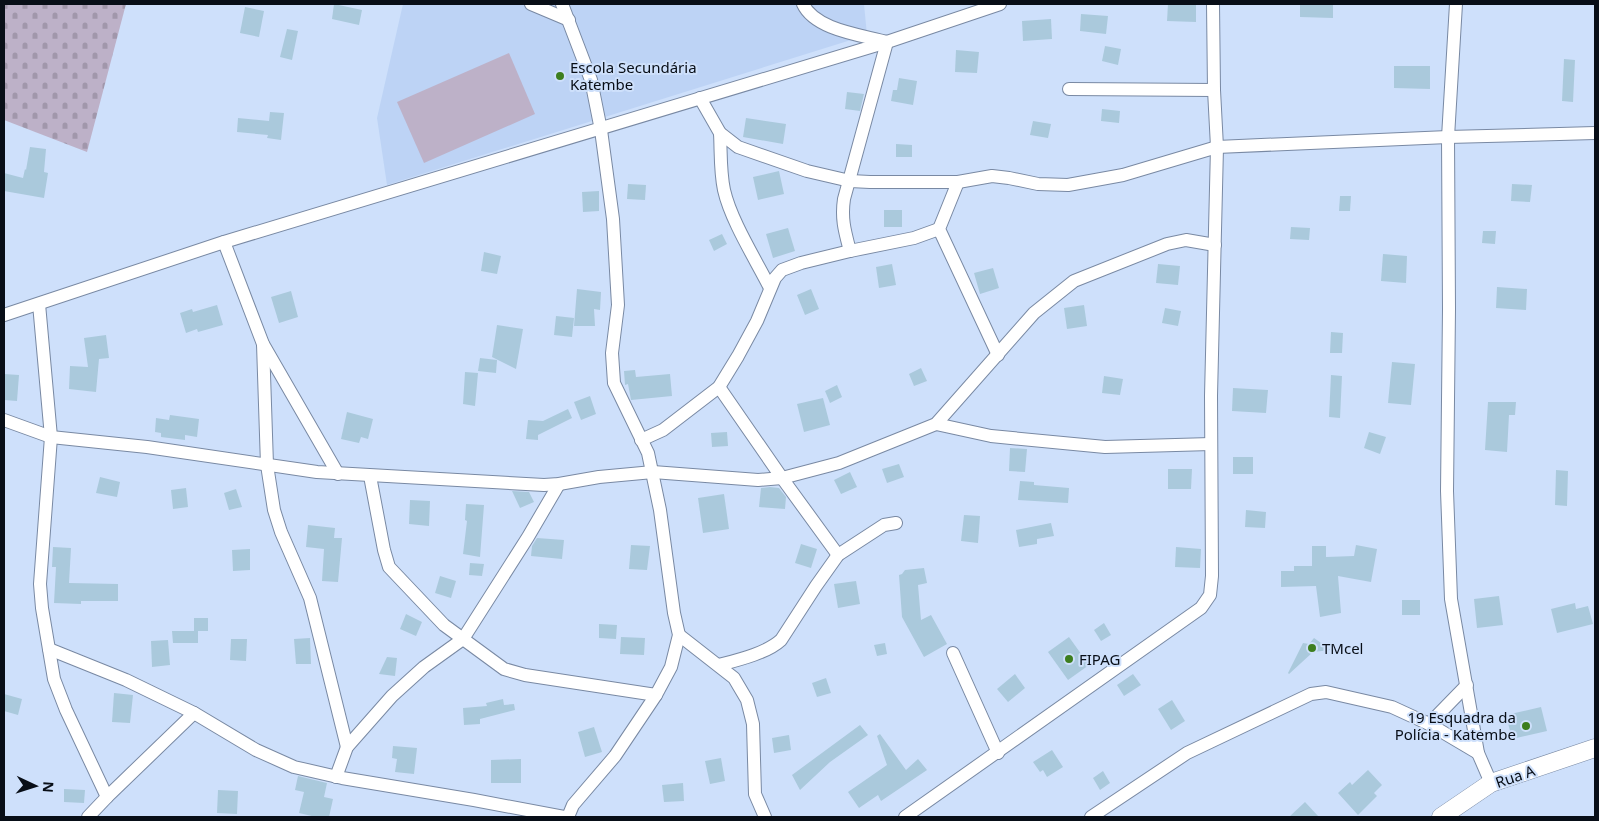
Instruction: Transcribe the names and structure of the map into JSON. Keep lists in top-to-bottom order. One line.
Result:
{"streets":{"main road":["Rua A"]},"places":["Escola Secundária Katembe","TMcel","FIPAG","19 Esquadra da Polícia - Katembe"],"north":"right"}
